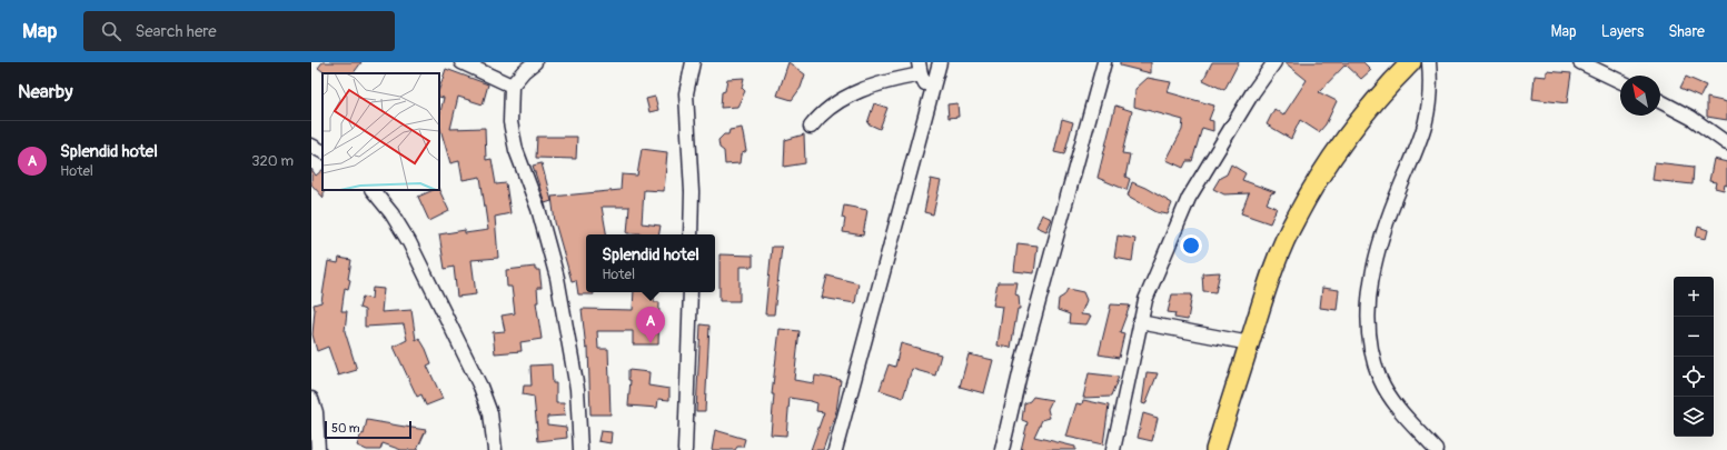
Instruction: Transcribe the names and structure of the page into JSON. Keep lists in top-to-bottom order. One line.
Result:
{"scale_bar":"50 m","north":"top left","page":{"header":"Map","search":"Search here","nav":["Map","Layers","Share"],"heading":"Nearby","list":[{"mark":"A","name":"Splendid hotel","note":"Hotel","value":"320 m"}],"popup":["Splendid hotel","Hotel"],"map_buttons":["+","−"],"pins":"A","scale":"50 m"}}
